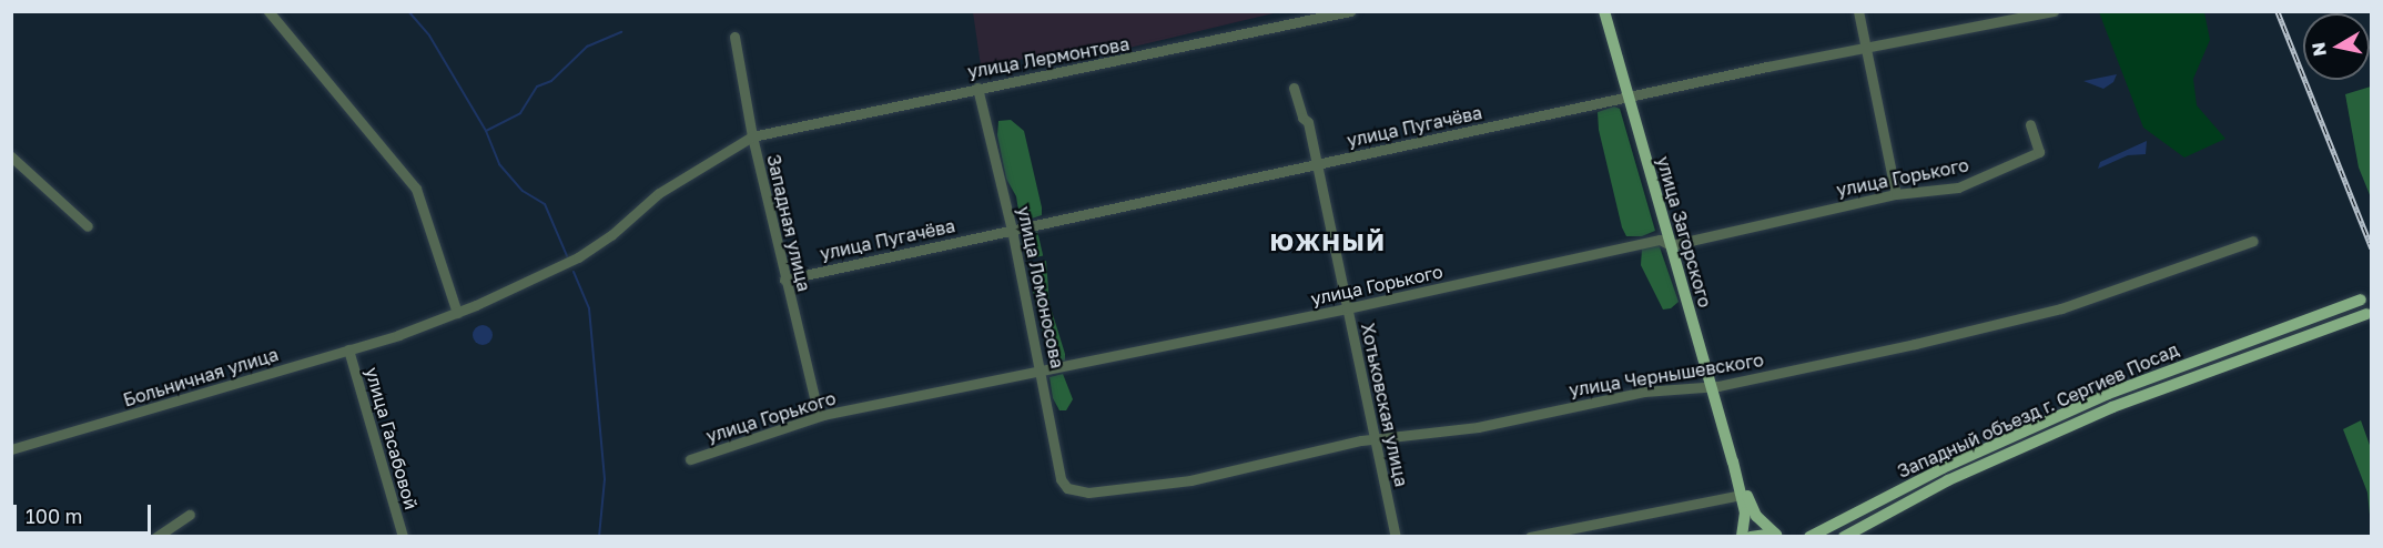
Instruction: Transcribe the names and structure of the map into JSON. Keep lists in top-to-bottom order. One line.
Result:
{"streets":{"main road":["улица Загорского","Западный объезд г. Сергиев Посад"],"street":["улица Лермонтова","улица Пугачёва","улица Горького","Западная улица","улица Ломоносова","улица Чернышевского","Больничная улица","Хотьковская улица","улица Гасабовой"]},"crossings":[["улица Лермонтова","Западная улица"],["улица Лермонтова","улица Ломоносова"],["улица Лермонтова","Больничная улица"],["улица Пугачёва","Западная улица"],["улица Пугачёва","улица Загорского"],["улица Пугачёва","улица Ломоносова"],["улица Пугачёва","Хотьковская улица"],["улица Горького","Западная улица"],["улица Горького","улица Загорского"],["улица Горького","улица Ломоносова"],["улица Горького","Хотьковская улица"],["улица Загорского","улица Чернышевского"],["улица Ломоносова","улица Чернышевского"],["улица Чернышевского","Хотьковская улица"],["Больничная улица","улица Гасабовой"]],"districts":["ЮЖНЫЙ"],"scale_bar":"100 m","north":"left"}
